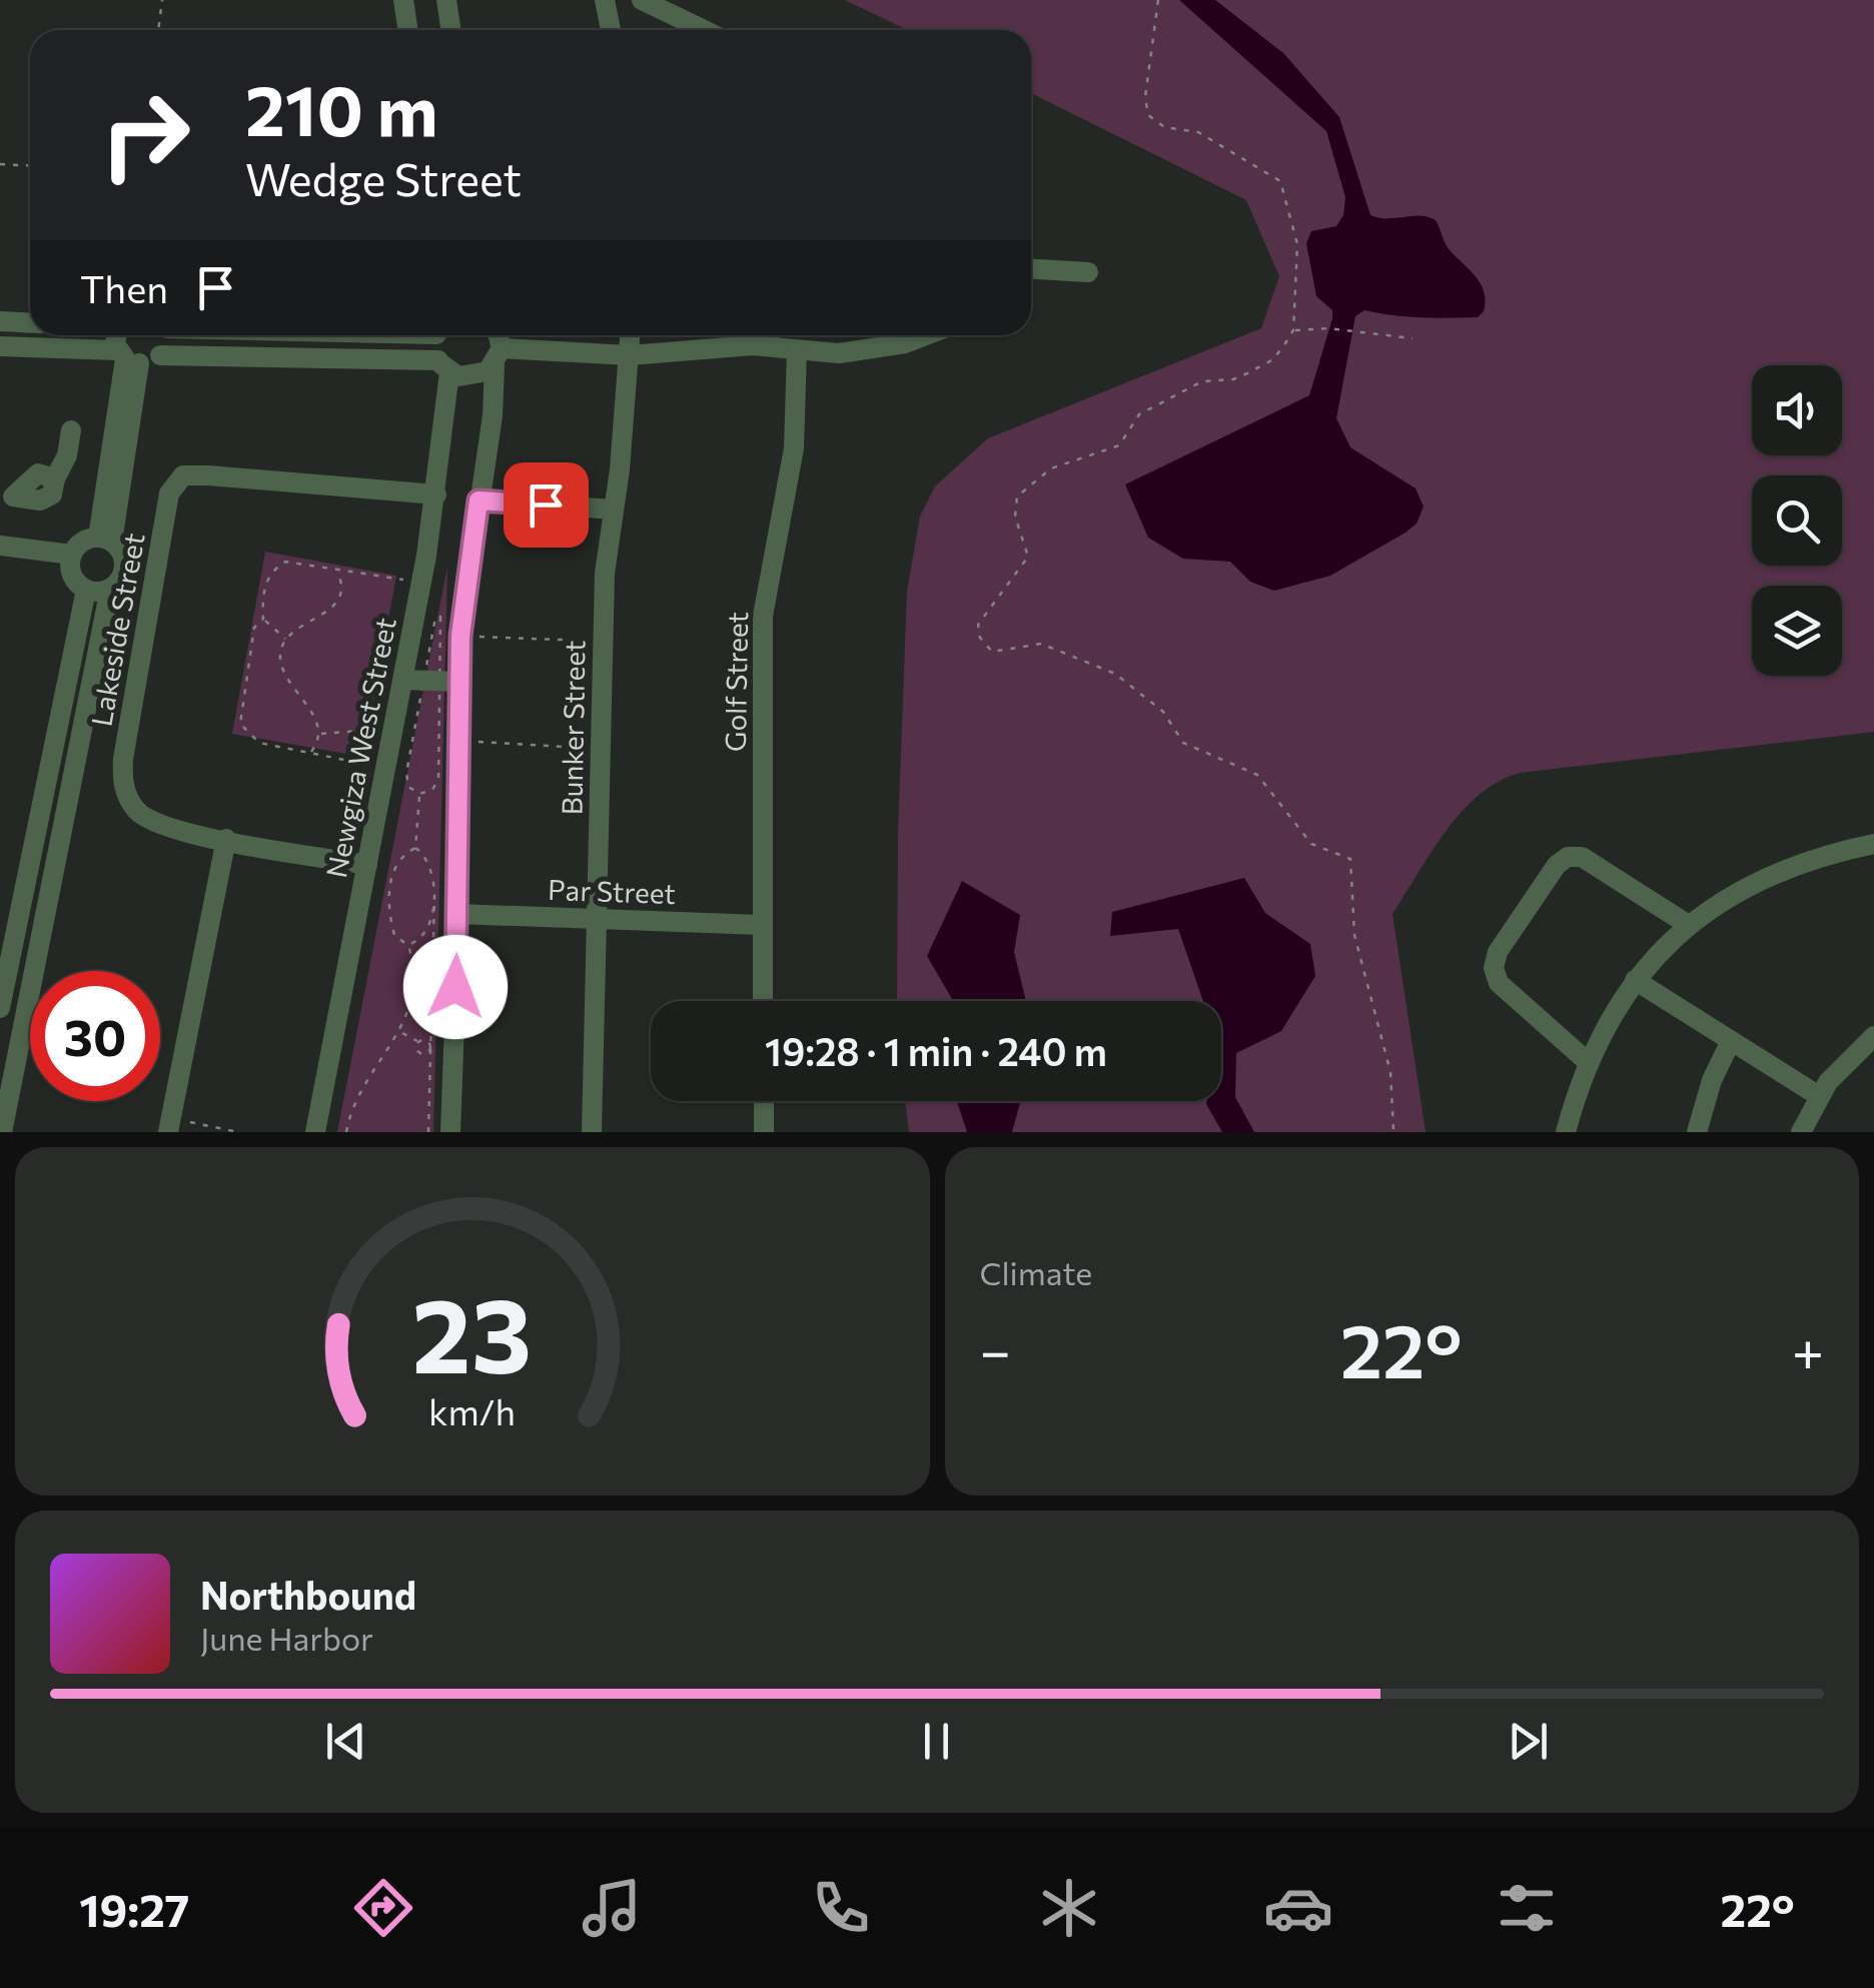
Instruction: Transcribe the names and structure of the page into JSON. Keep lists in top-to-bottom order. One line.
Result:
{"streets":{"street":["Lakeside Street","Golf Street","Bunker Street","Newgiza West Street","Par Street"]},"crossings":[["Lakeside Street","Newgiza West Street"],["Golf Street","Par Street"],["Bunker Street","Par Street"],["Newgiza West Street","Par Street"]],"page":{"turn":["210 m","Wedge Street"],"then":"Then","limit":"30","trip":"19:28 · 1 min · 240 m","tile":"Climate","heat":["−","22°","+"],"song":["Northbound","June Harbor"],"tabs":["19:27","22°"],"gauge":["23","km/h"]}}
